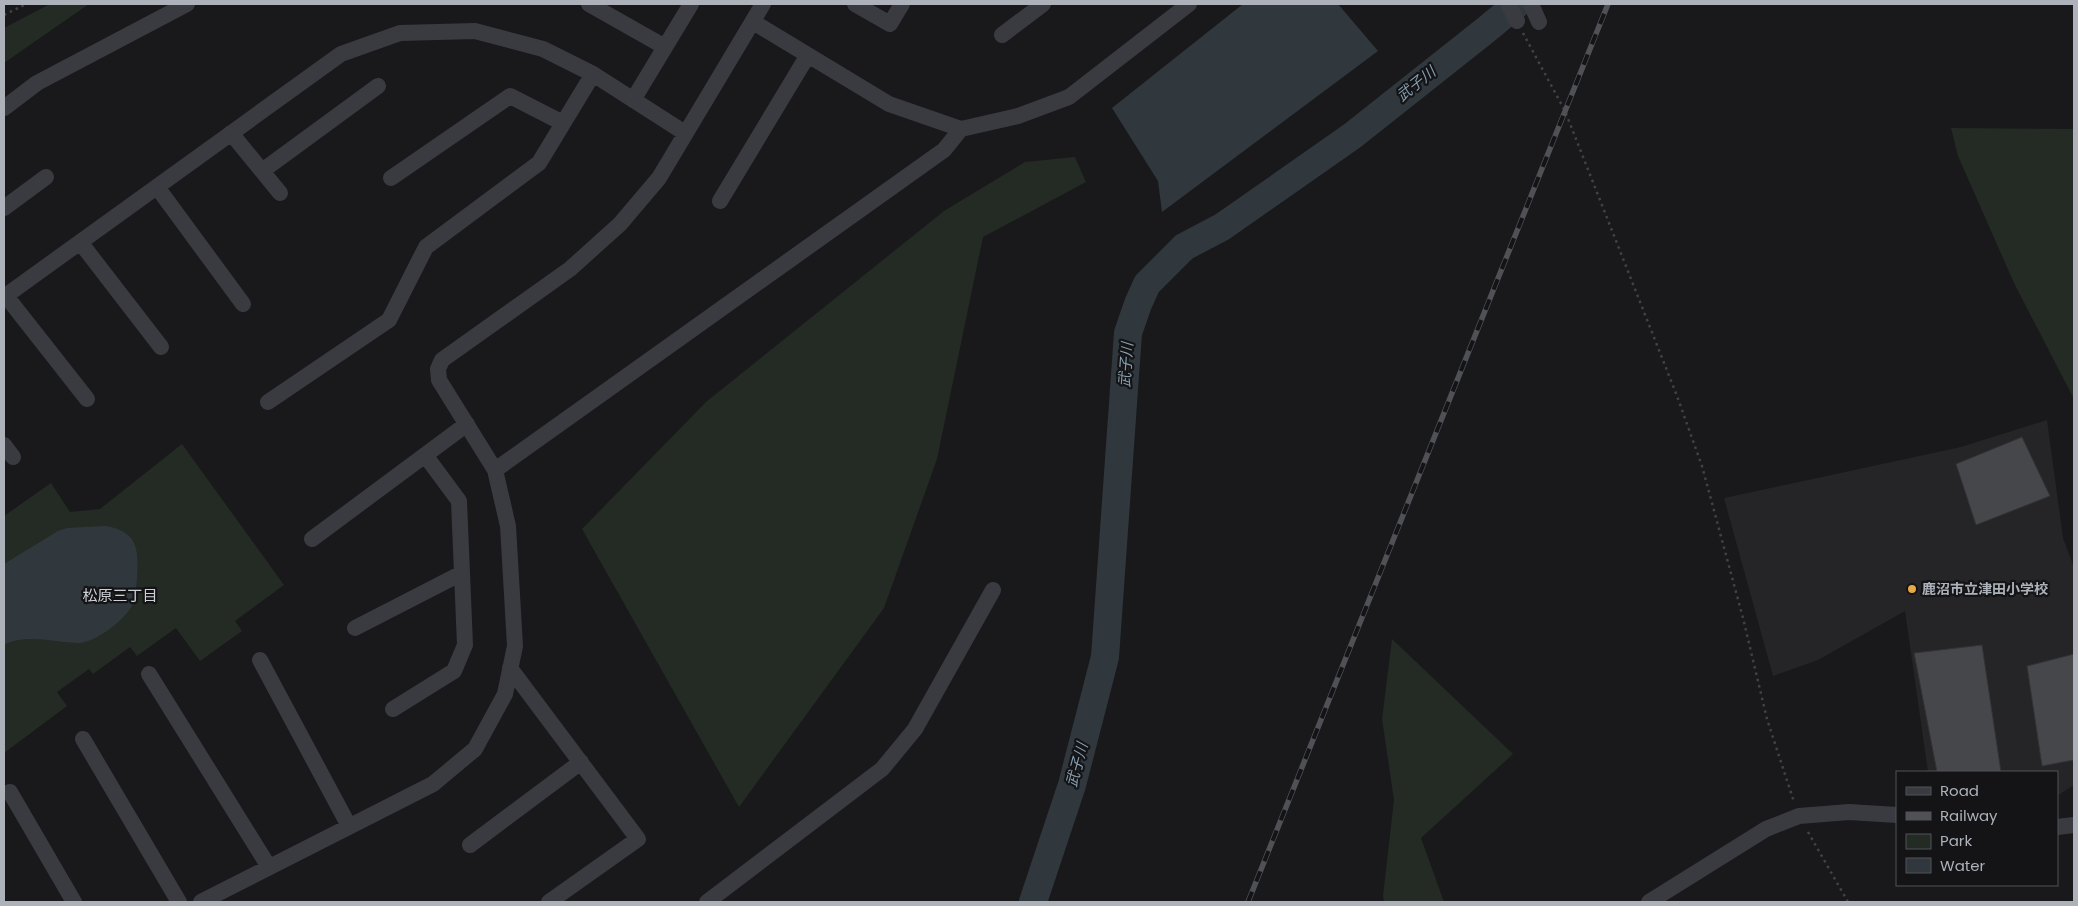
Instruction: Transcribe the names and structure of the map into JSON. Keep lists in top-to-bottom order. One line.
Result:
{"districts":["松原三丁目"],"water":["武子川"],"places":["鹿沼市立津田小学校"],"legend":["Road","Railway","Park","Water"]}
